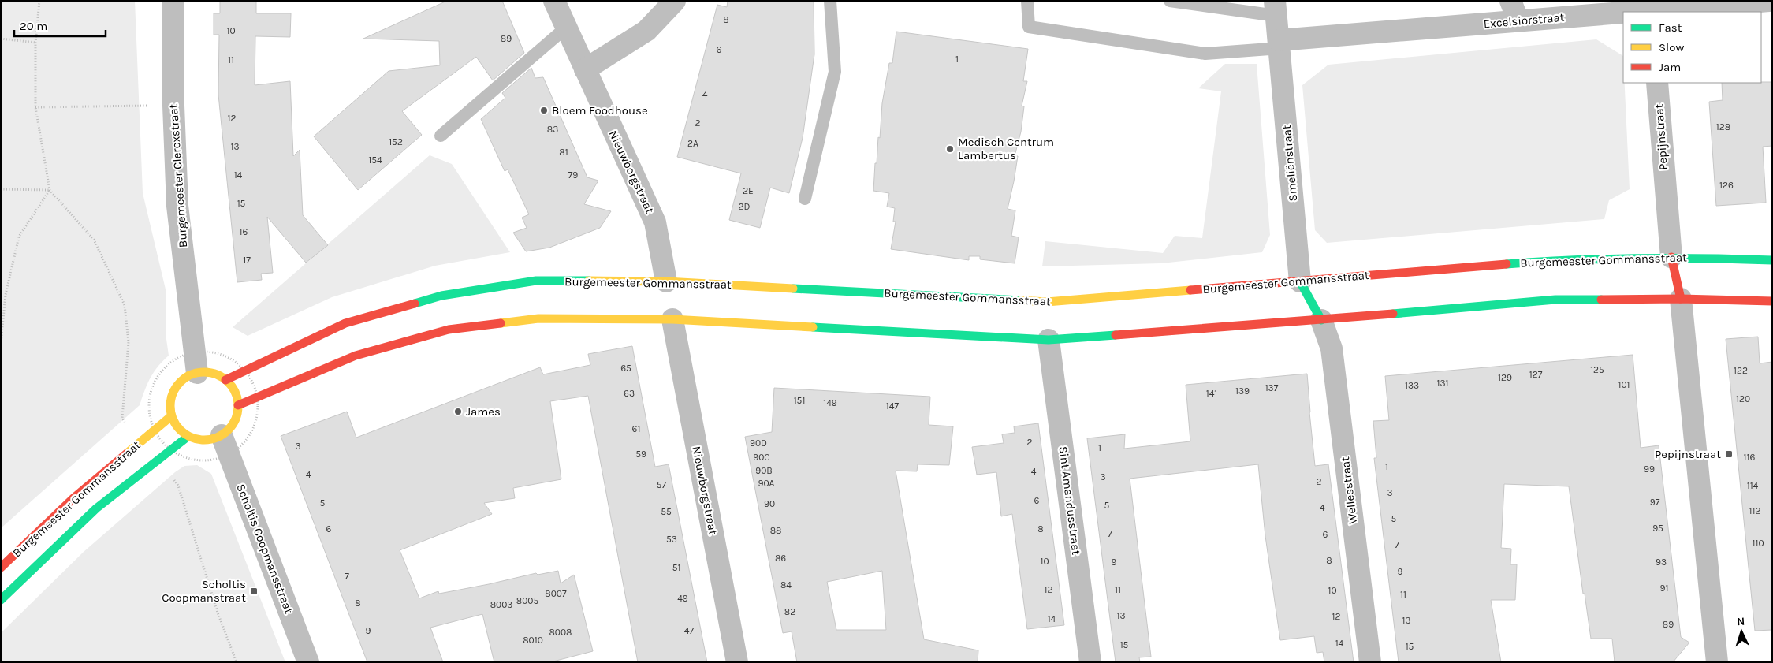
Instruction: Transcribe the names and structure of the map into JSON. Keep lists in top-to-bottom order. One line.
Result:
{"streets":{"street":["Excelsiorstraat","Pepijnstraat","Smeliënstraat","Nieuwborgstraat","Burgemeester Clercxstraat","Burgemeester Gommansstraat","Wellesstraat","Sint Amandusstraat","Scholtis Coopmansstraat"]},"crossings":[["Excelsiorstraat","Smeliënstraat"],["Pepijnstraat","Burgemeester Gommansstraat"],["Smeliënstraat","Burgemeester Gommansstraat"],["Smeliënstraat","Wellesstraat"],["Nieuwborgstraat","Burgemeester Gommansstraat"],["Burgemeester Clercxstraat","Burgemeester Gommansstraat"],["Burgemeester Clercxstraat","Scholtis Coopmansstraat"],["Burgemeester Gommansstraat","Scholtis Coopmansstraat"]],"places":{"other":["Bloem Foodhouse","Medisch Centrum Lambertus","James"],"transit":["Pepijnstraat","Scholtis Coopmanstraat"]},"house_numbers":["8","10","89","6","1","11","4","12","2","128","83","152","2A","13","81","154","14","79","126","2E","15","2D","16","17","65","125","122","127","129","131","101","133","137","139","63","141","120","151","149","147","61","2","90D","3","1","59","90C","116","1","99","90B","4","4","3","2","90A","57","114","3","6","97","5","90","5","4","112","55","5","95","6","8","88","7","6","53","110","7","86","8","10","9","93","51","9","7","84","91","12","11","10","8007","11","49","8005","8","8003","82","13","12","14","13","89","9","47","8008","8010","14","15","15"],"legend":["Fast","Slow","Jam"],"scale_bar":"20 m","north":"top"}
